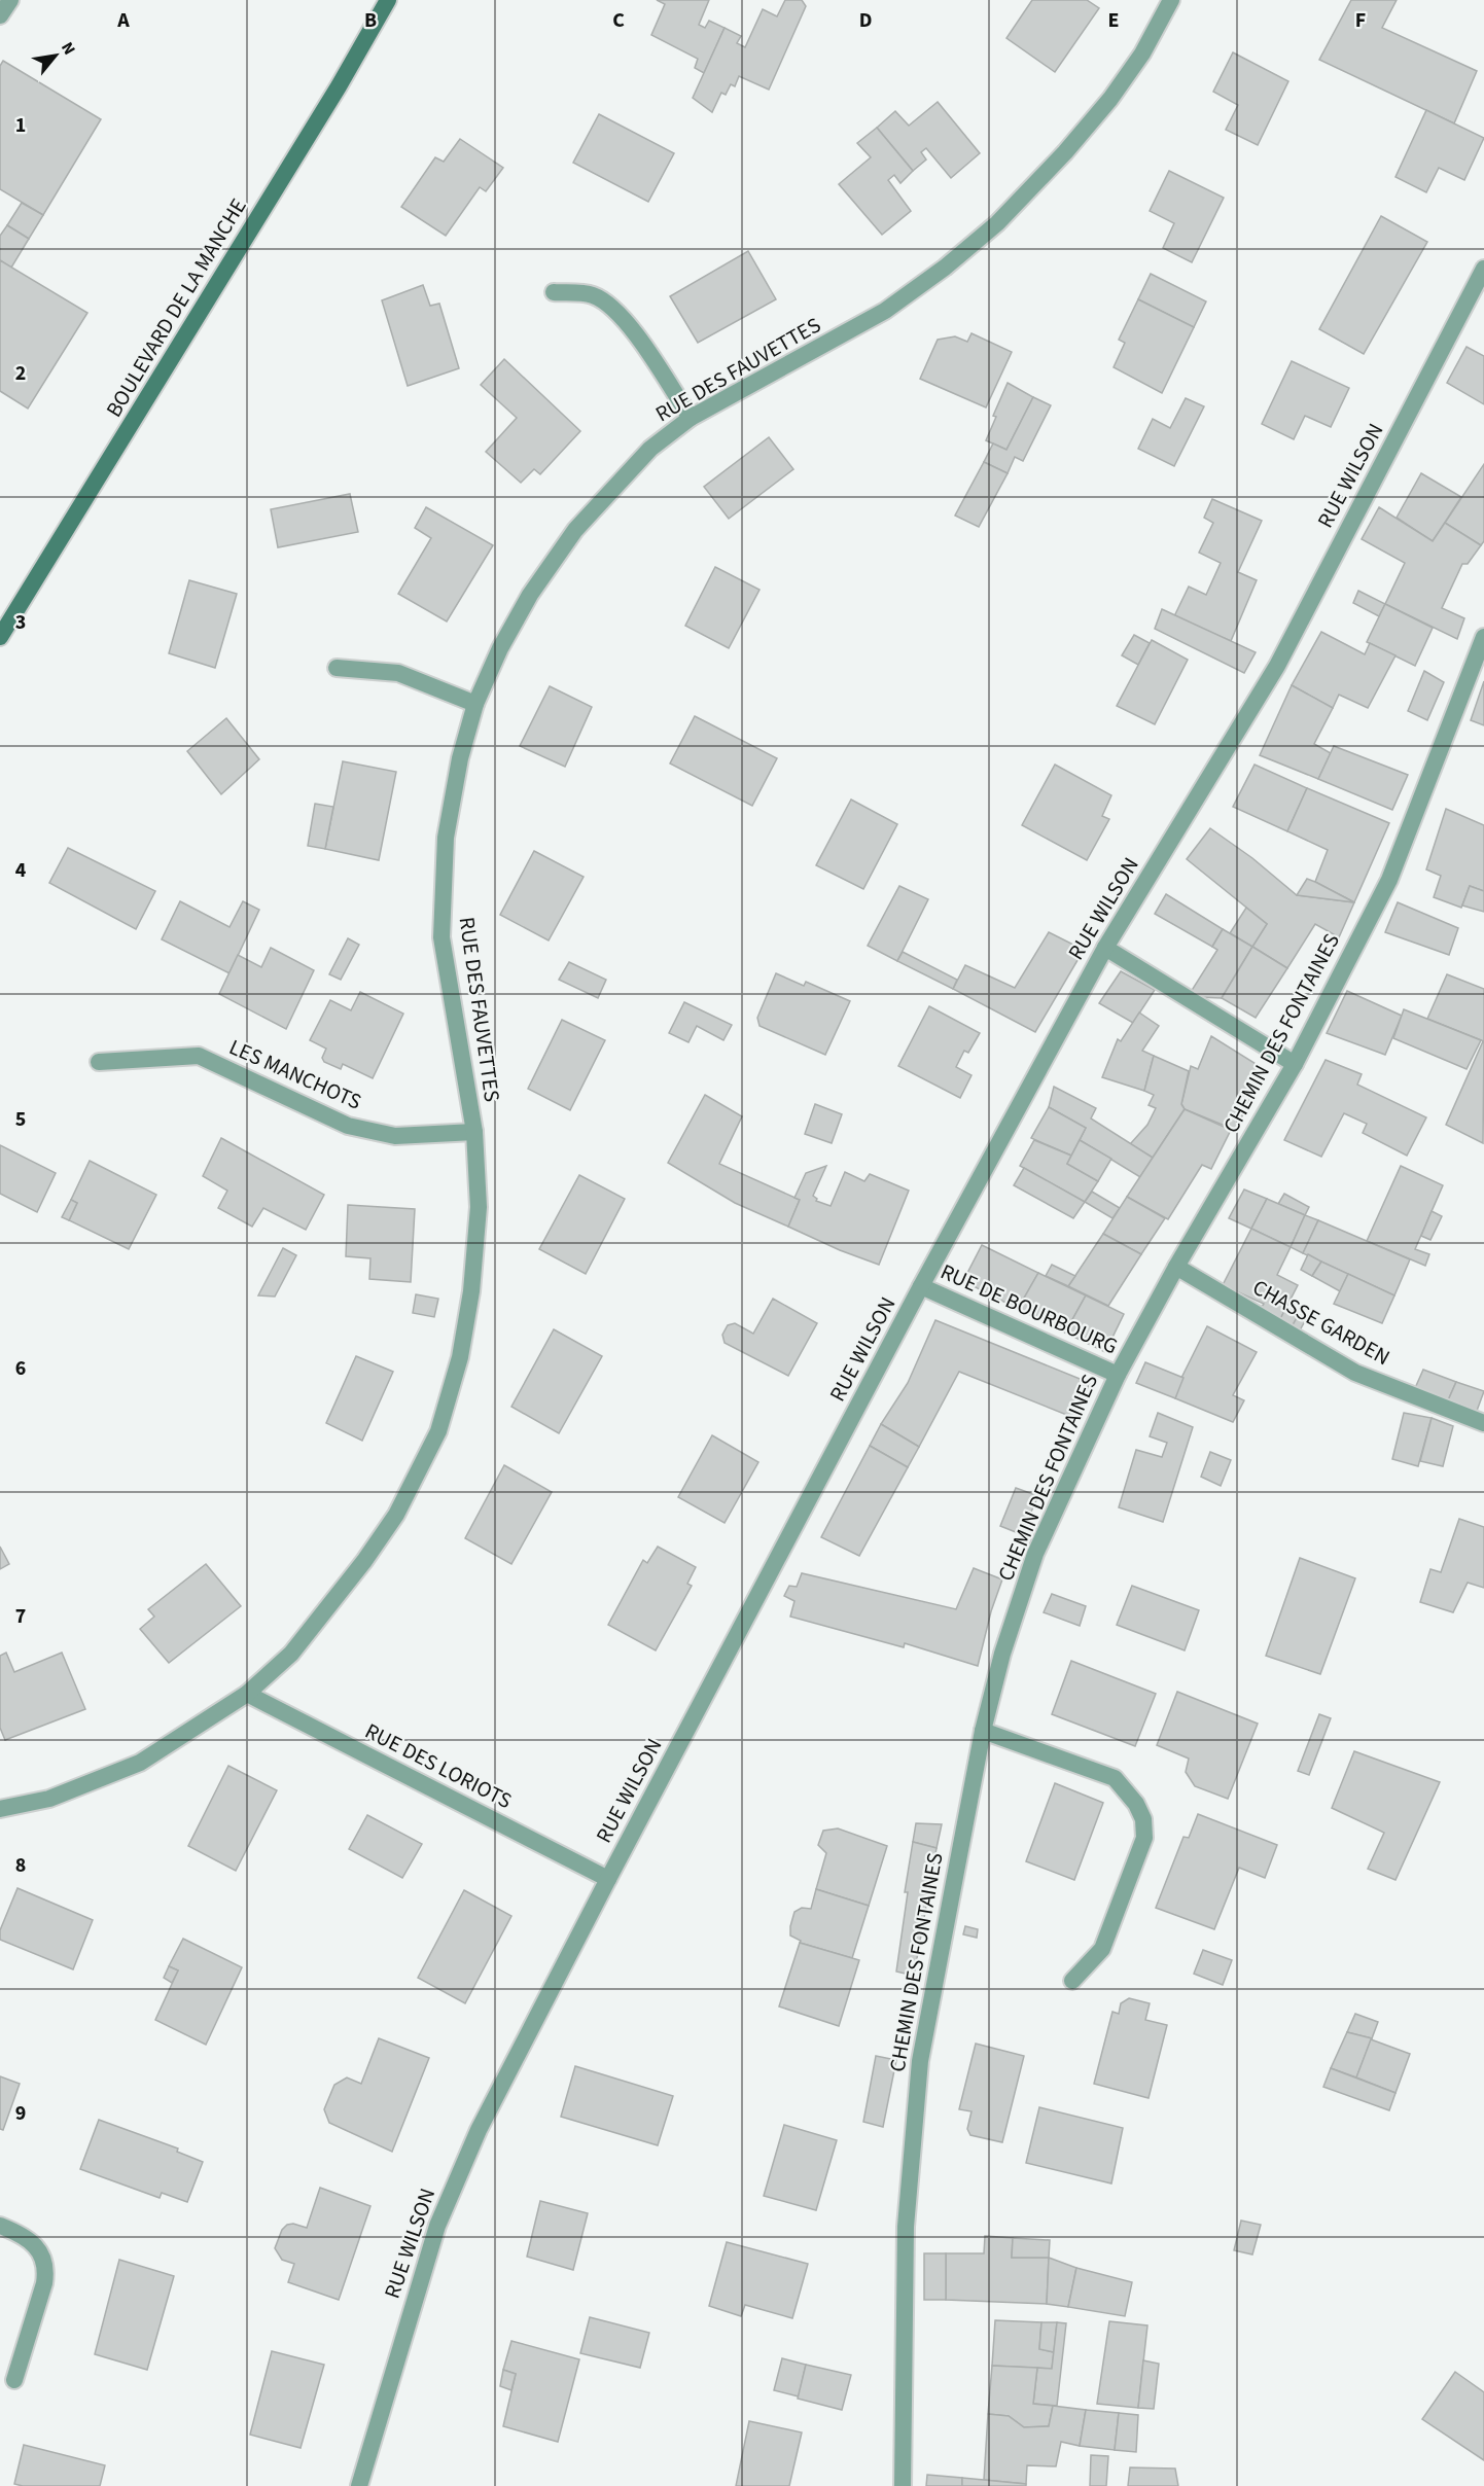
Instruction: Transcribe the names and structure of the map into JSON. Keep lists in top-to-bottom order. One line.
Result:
{"streets":{"main road":["BOULEVARD DE LA MANCHE"],"street":["RUE DES FAUVETTES","RUE WILSON","CHEMIN DES FONTAINES","LES MANCHOTS","RUE DE BOURBOURG","CHASSE GARDEN","RUE DES LORIOTS"]},"crossings":[["RUE DES FAUVETTES","LES MANCHOTS"],["RUE DES FAUVETTES","RUE DES LORIOTS"],["RUE WILSON","RUE DE BOURBOURG"],["RUE WILSON","RUE DES LORIOTS"],["CHEMIN DES FONTAINES","RUE DE BOURBOURG"],["CHEMIN DES FONTAINES","CHASSE GARDEN"]],"north":"top right","grid":{"columns":["A","B","C","D","E","F"],"rows":["1","2","3","4","5","6","7","8","9"]}}
